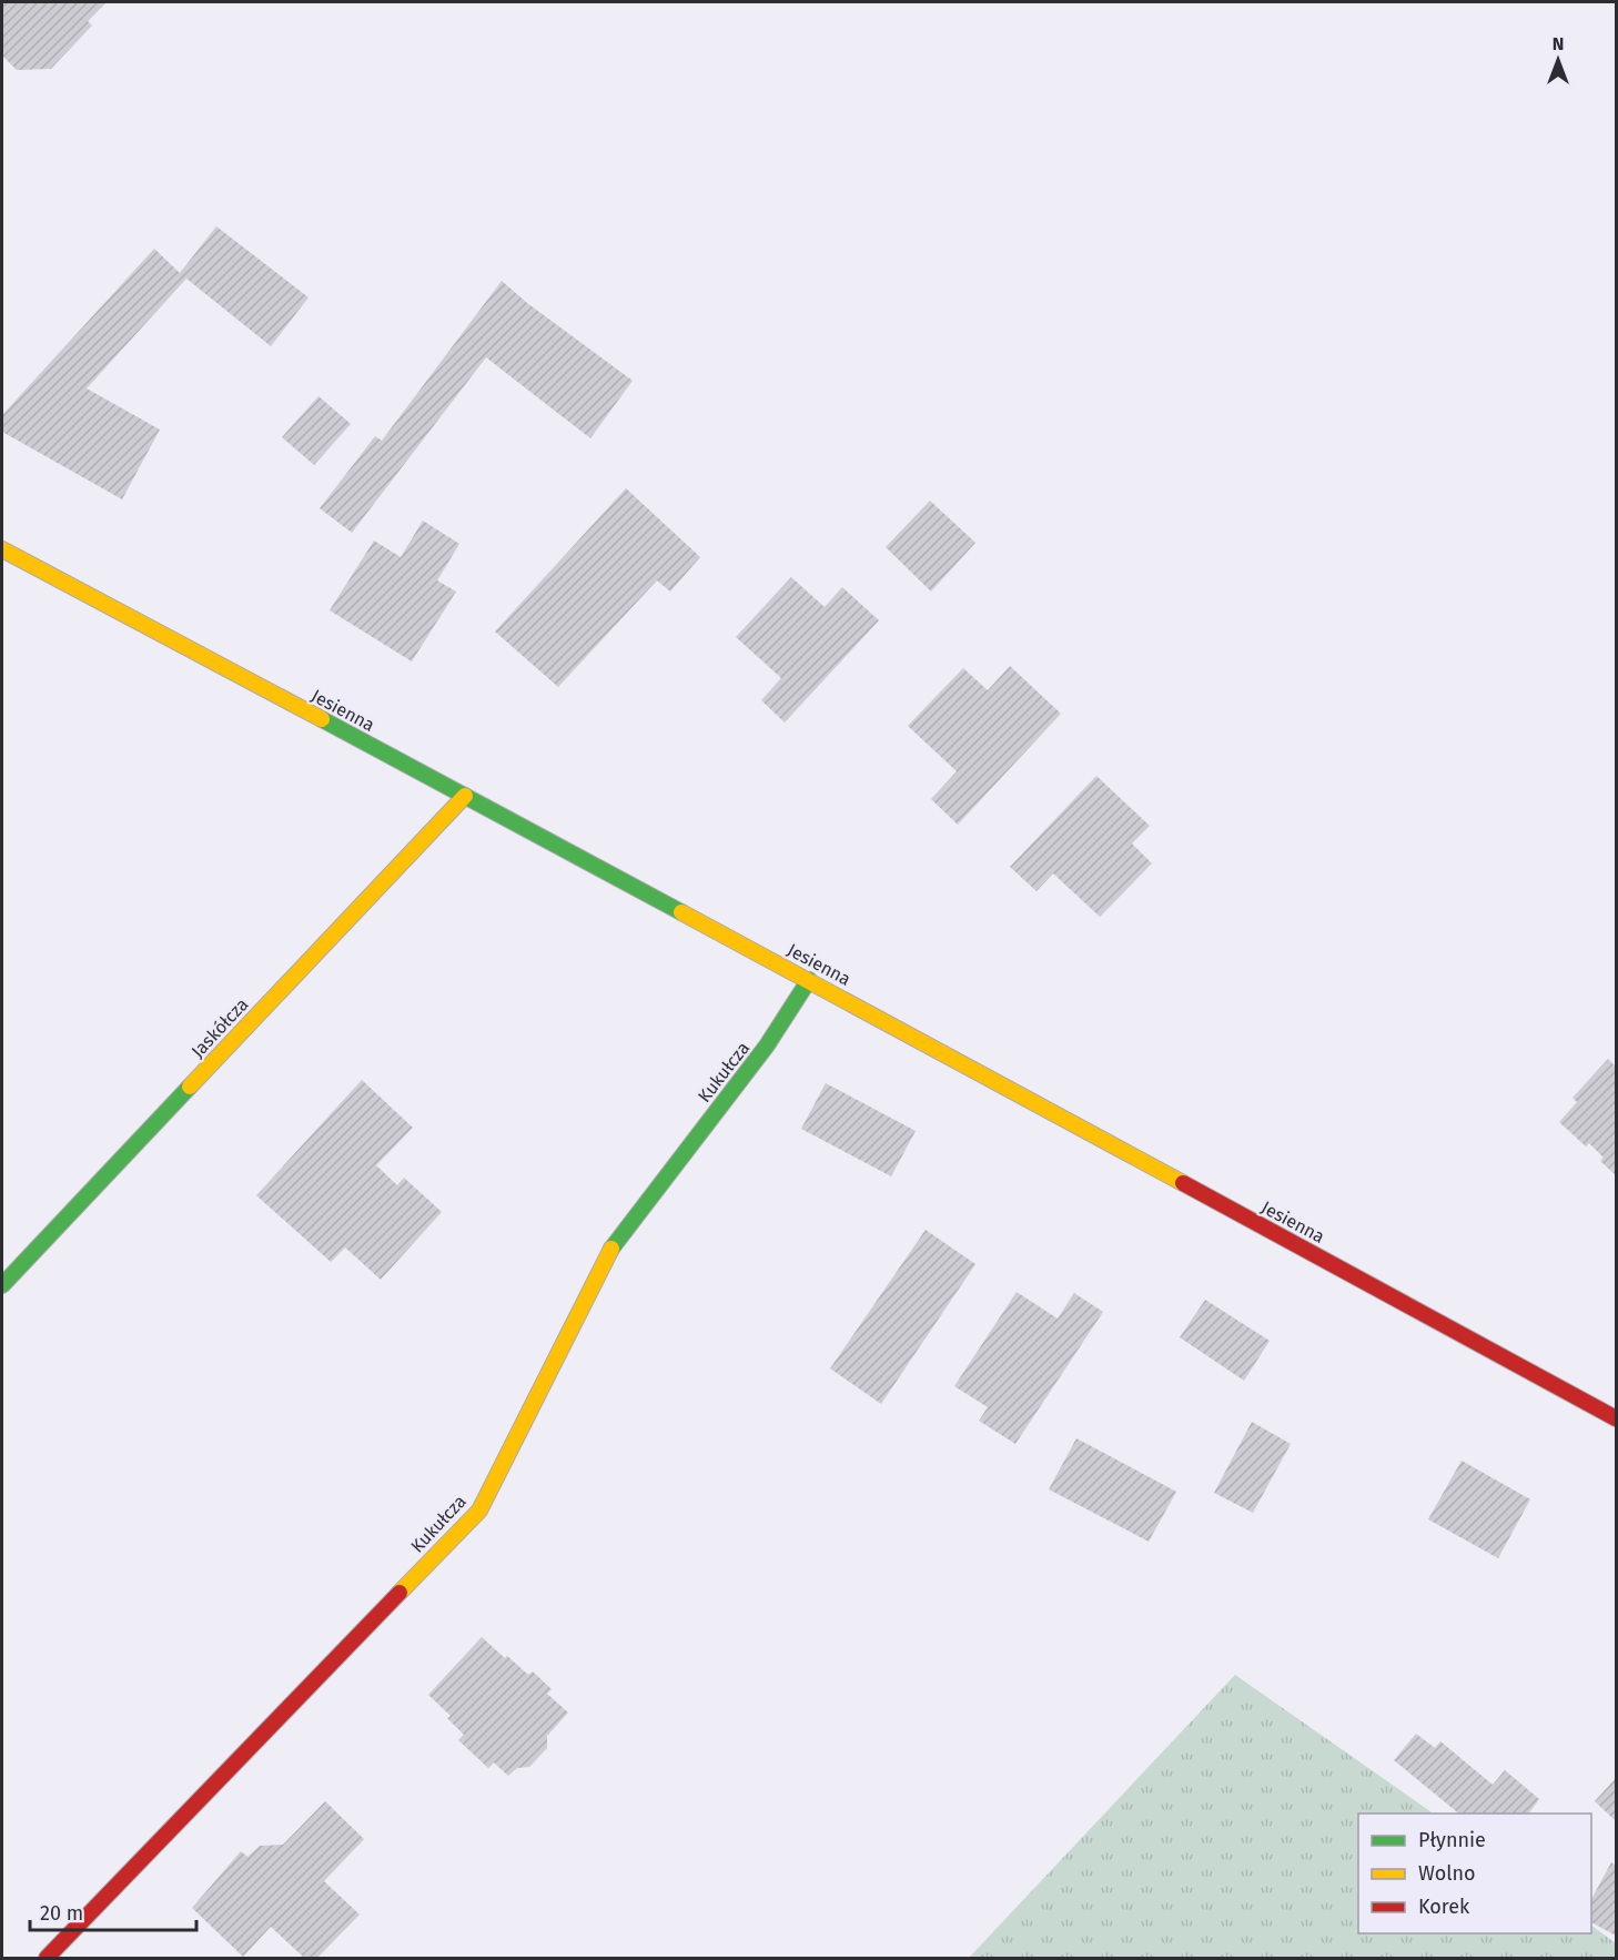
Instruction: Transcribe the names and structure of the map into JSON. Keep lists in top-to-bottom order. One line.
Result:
{"streets":{"street":["Jesienna","Jaskółcza","Kukułcza"]},"crossings":[["Jesienna","Jaskółcza"],["Jesienna","Kukułcza"]],"legend":["Płynnie","Wolno","Korek"],"scale_bar":"20 m","north":"top"}
